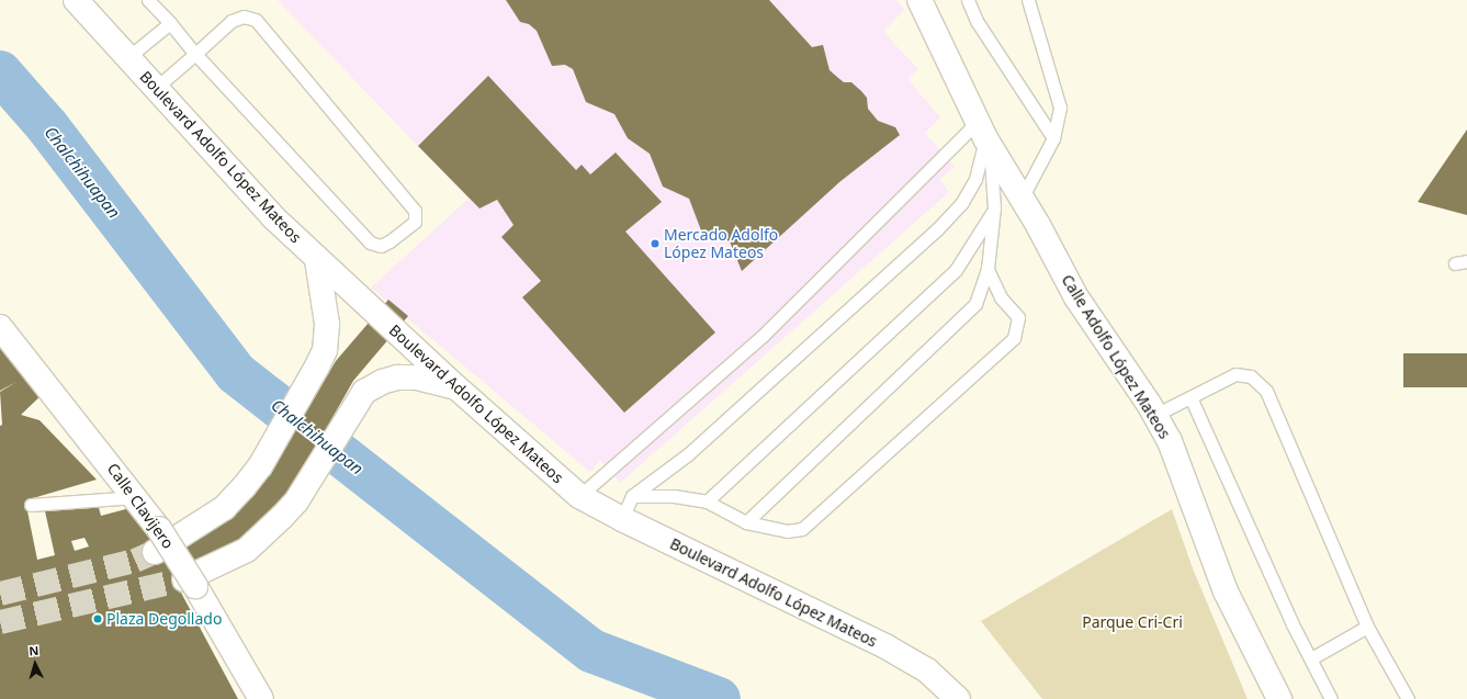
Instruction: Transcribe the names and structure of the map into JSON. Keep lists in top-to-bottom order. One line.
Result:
{"streets":{"main road":["Boulevard Adolfo López Mateos","Calle Adolfo López Mateos","Calle Clavijero"]},"water":["Chalchihuapan"],"parks":["Parque Cri-Cri"],"places":["Mercado Adolfo López Mateos","Plaza Degollado"],"north":"top"}
